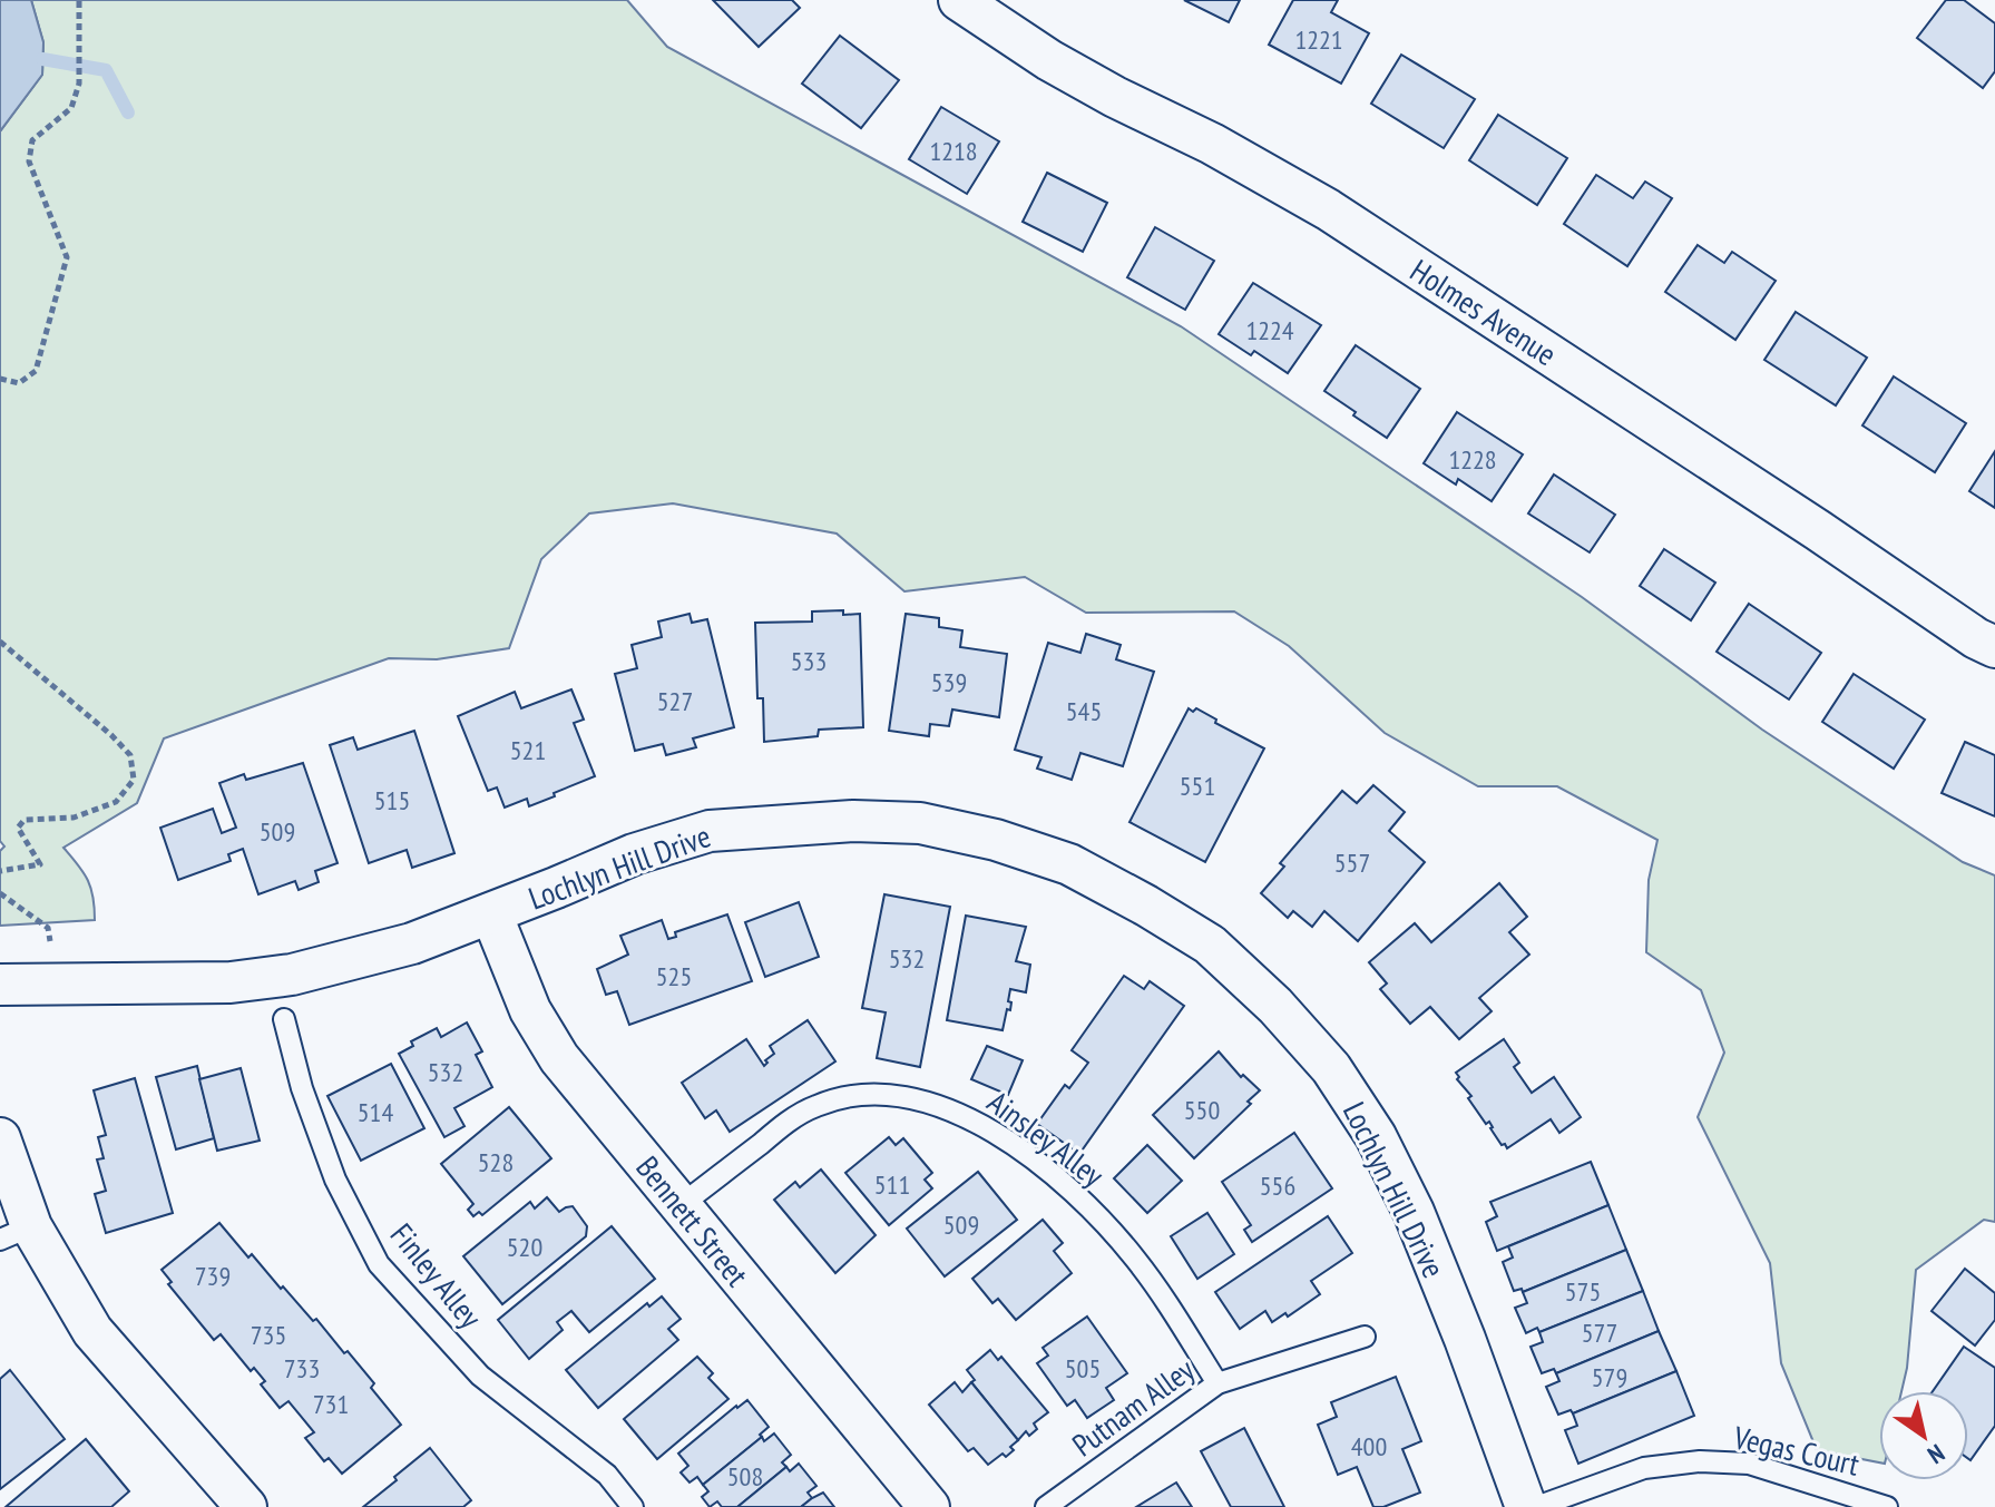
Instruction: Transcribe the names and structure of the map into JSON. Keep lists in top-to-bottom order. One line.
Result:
{"streets":{"street":["Holmes Avenue","Lochlyn Hill Drive","Bennett Street"],"lane":["Ainsley Alley","Finley Alley","Putnam Alley","Vegas Court"]},"crossings":[["Lochlyn Hill Drive","Bennett Street"],["Ainsley Alley","Bennett Street"],["Ainsley Alley","Putnam Alley"]],"house_numbers":["1221","1218","1224","1228","533","539","527","545","521","551","515","509","557","532","525","532","550","514","528","511","556","509","520","739","575","577","735","733","505","579","731","400","508"],"north":"bottom right"}
